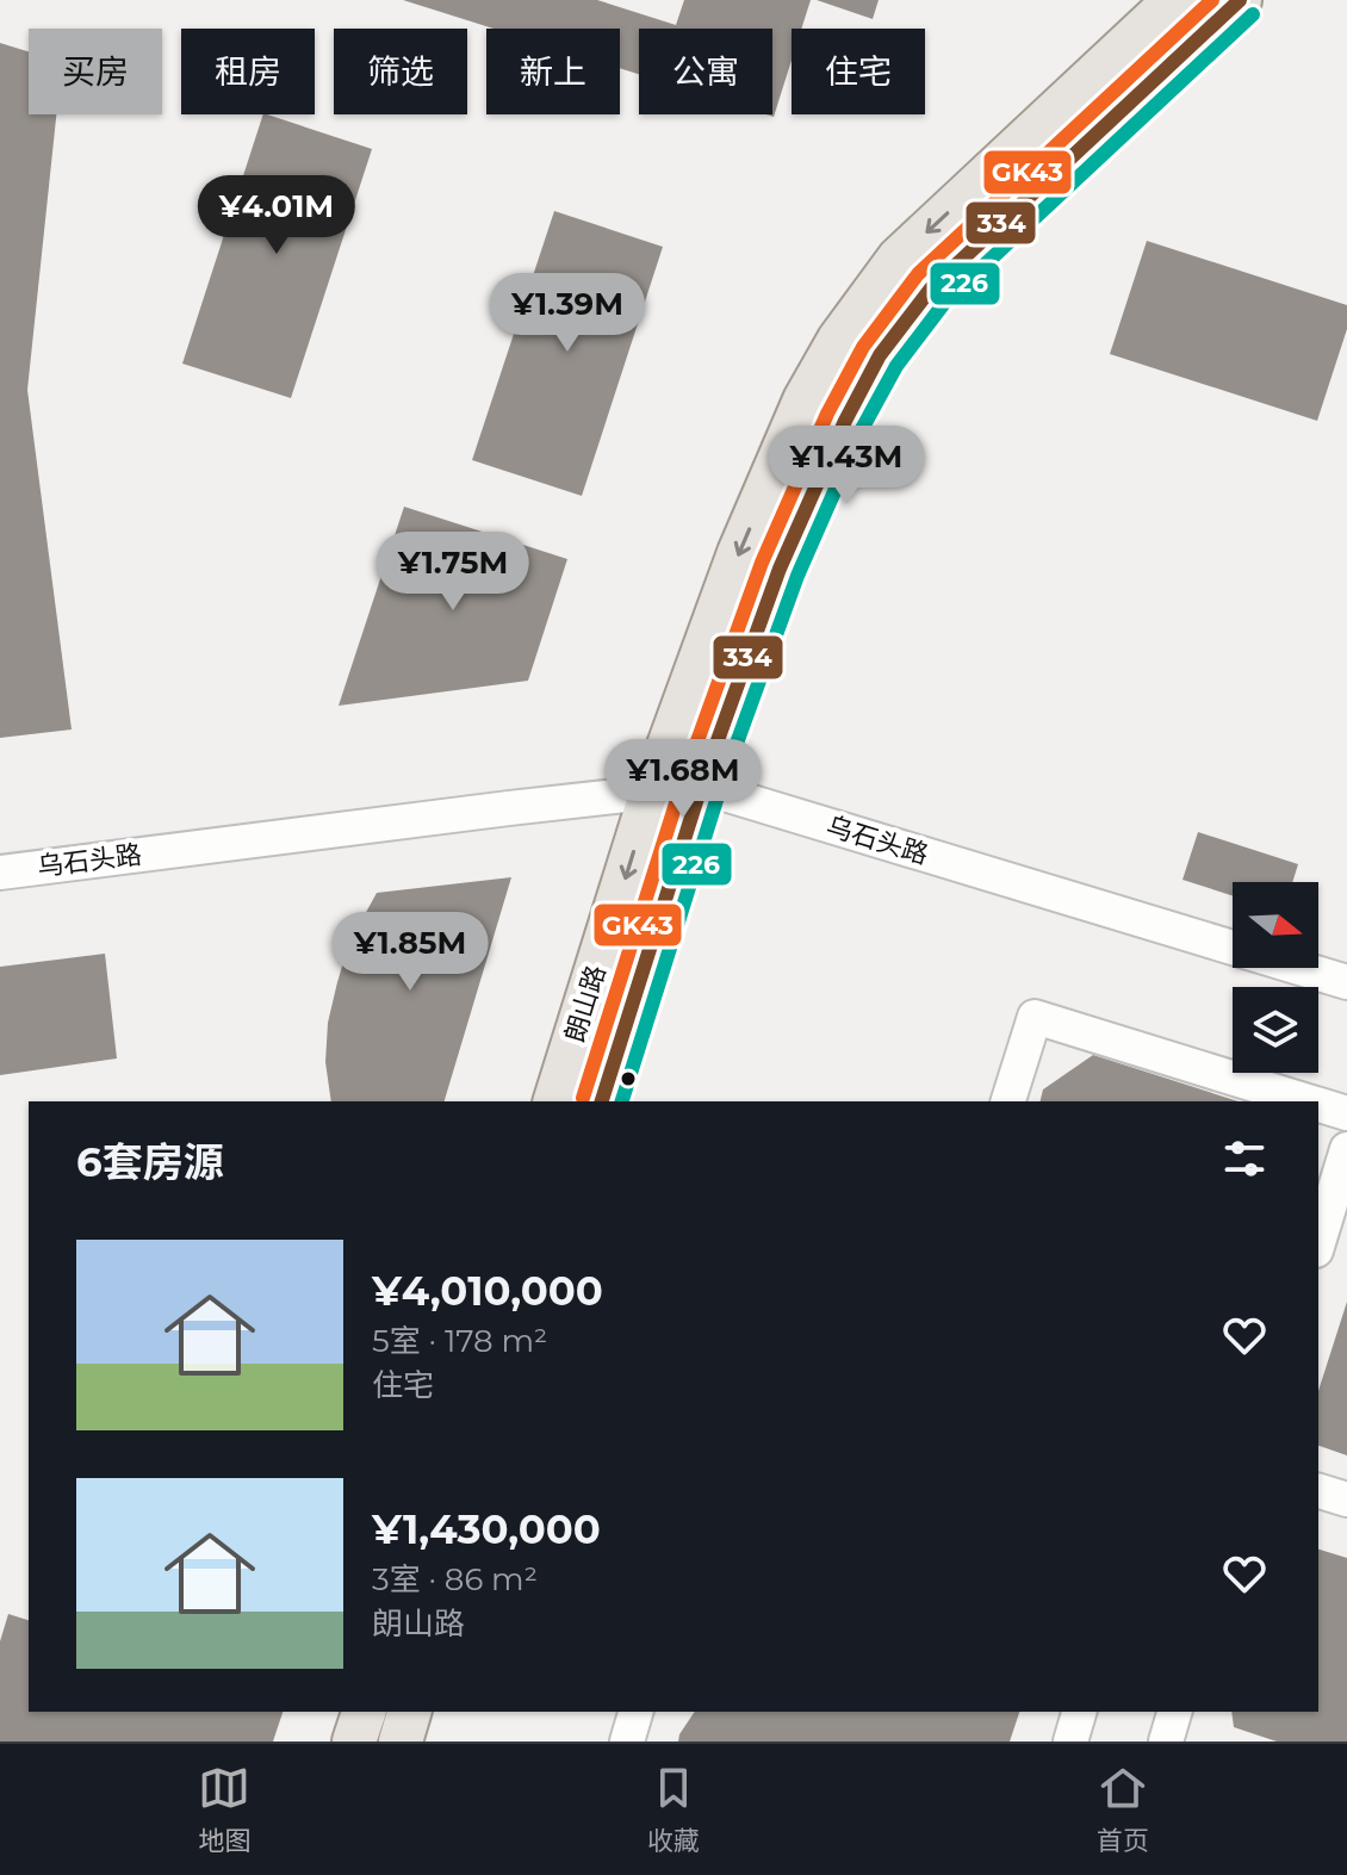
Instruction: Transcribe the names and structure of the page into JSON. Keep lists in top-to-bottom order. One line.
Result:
{"streets":{"main road":["朗山路"],"street":["乌石头路"]},"crossings":[["乌石头路","朗山路"]],"lines":["transit line 334","transit line GK43","transit line 226"],"north":"right","page":{"chip":["买房","租房","筛选","新上","公寓","住宅"],"price":["¥4.01M","¥1.39M","¥1.43M","¥1.75M","¥1.68M","¥1.85M"],"heading":"6套房源","list":[{"name":"¥4,010,000","note":"5室 · 178 m² · 住宅"},{"name":"¥1,430,000","note":"3室 · 86 m² · 朗山路"}],"tabs":["地图","收藏","首页"]}}
